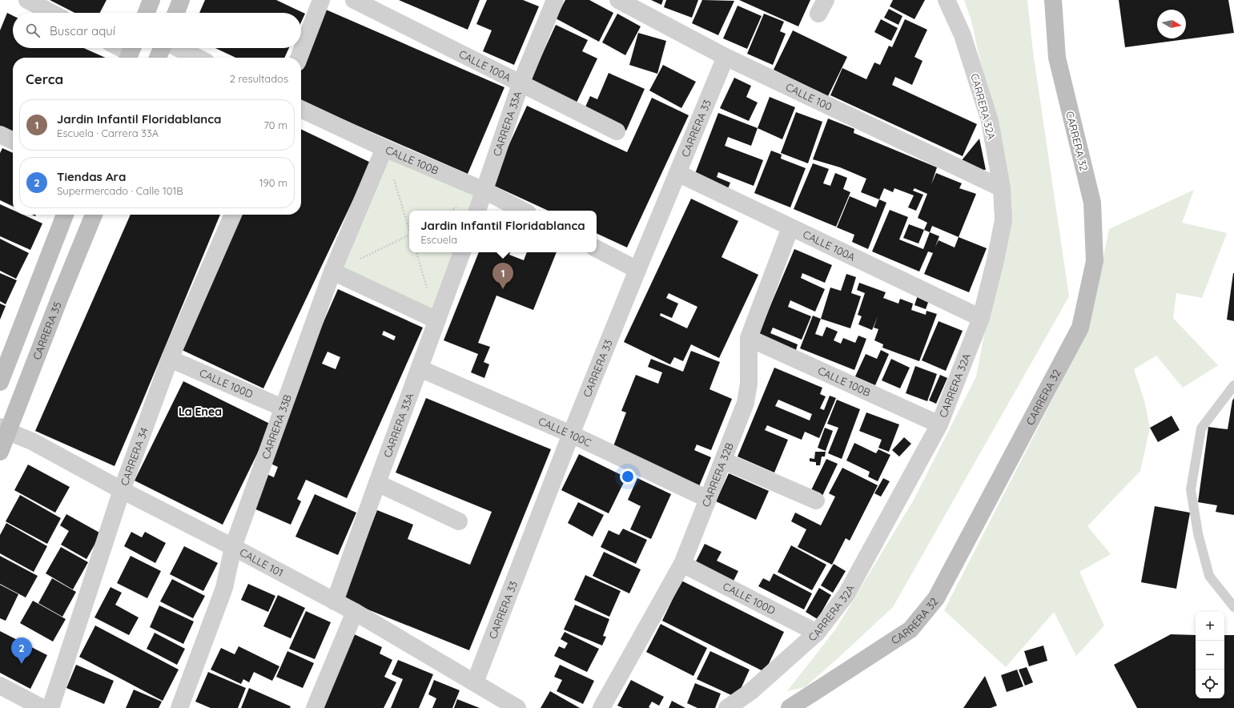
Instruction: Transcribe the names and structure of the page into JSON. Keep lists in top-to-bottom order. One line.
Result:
{"streets":{"main road":["CARRERA 32","CARRERA 35"],"street":["CALLE 100A","CALLE 100","CARRERA 32A","CARRERA 33A","CARRERA 33","CALLE 100B","CALLE 100D","CARRERA 33B","CALLE 100C","CARRERA 34","CARRERA 32B","CALLE 101"]},"crossings":[["CALLE 100A","CARRERA 32A"],["CALLE 100A","CARRERA 33A"],["CALLE 100A","CARRERA 33"],["CALLE 100A","CARRERA 32B"],["CALLE 100","CARRERA 32A"],["CALLE 100","CARRERA 33"],["CARRERA 32A","CALLE 100B"],["CARRERA 32A","CALLE 100D"],["CARRERA 33A","CALLE 100B"],["CARRERA 33A","CALLE 100C"],["CARRERA 33A","CALLE 101"],["CARRERA 33","CALLE 100C"],["CARRERA 33","CALLE 101"],["CALLE 100B","CARRERA 33B"],["CALLE 100B","CARRERA 32B"],["CARRERA 35","CALLE 101"],["CALLE 100D","CARRERA 33B"],["CALLE 100D","CARRERA 34"],["CALLE 100D","CARRERA 32B"],["CARRERA 33B","CALLE 101"],["CALLE 100C","CARRERA 32B"],["CARRERA 34","CALLE 101"]],"districts":["La Enea"],"north":"right","page":{"search":"Buscar aquí","heading":["Cerca","2 resultados"],"list":[{"mark":"1","name":"Jardin Infantil Floridablanca","note":"Escuela · Carrera 33A","value":"70 m"},{"mark":"2","name":"Tiendas Ara","note":"Supermercado · Calle 101B","value":"190 m"}],"popup":["Jardin Infantil Floridablanca","Escuela"],"pins":["1","2"],"map_buttons":["+","−"]}}
